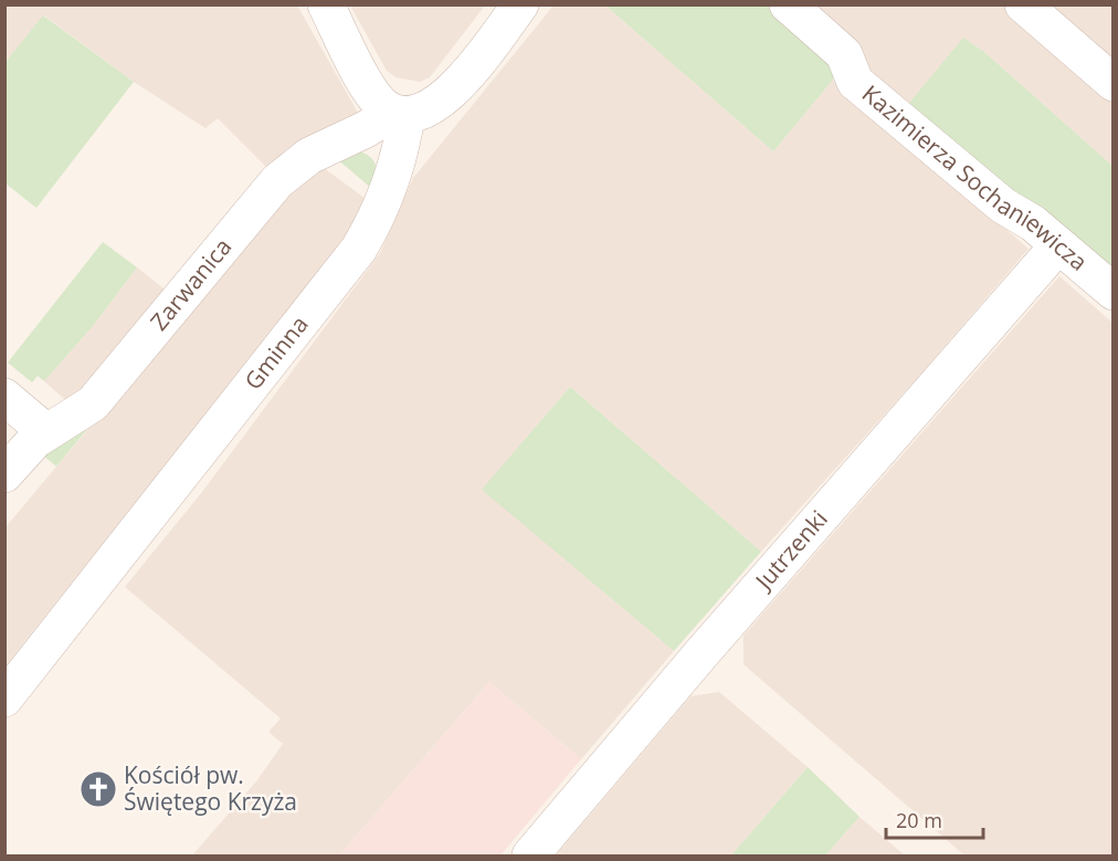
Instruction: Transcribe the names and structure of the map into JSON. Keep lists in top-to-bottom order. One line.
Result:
{"streets":{"street":["Kazimierza Sochaniewicza","Zarwanica","Gminna","Jutrzenki"]},"crossings":[["Kazimierza Sochaniewicza","Jutrzenki"],["Zarwanica","Gminna"]],"places":{"church":["Kościół pw. Świętego Krzyża"]},"scale_bar":"20 m"}
